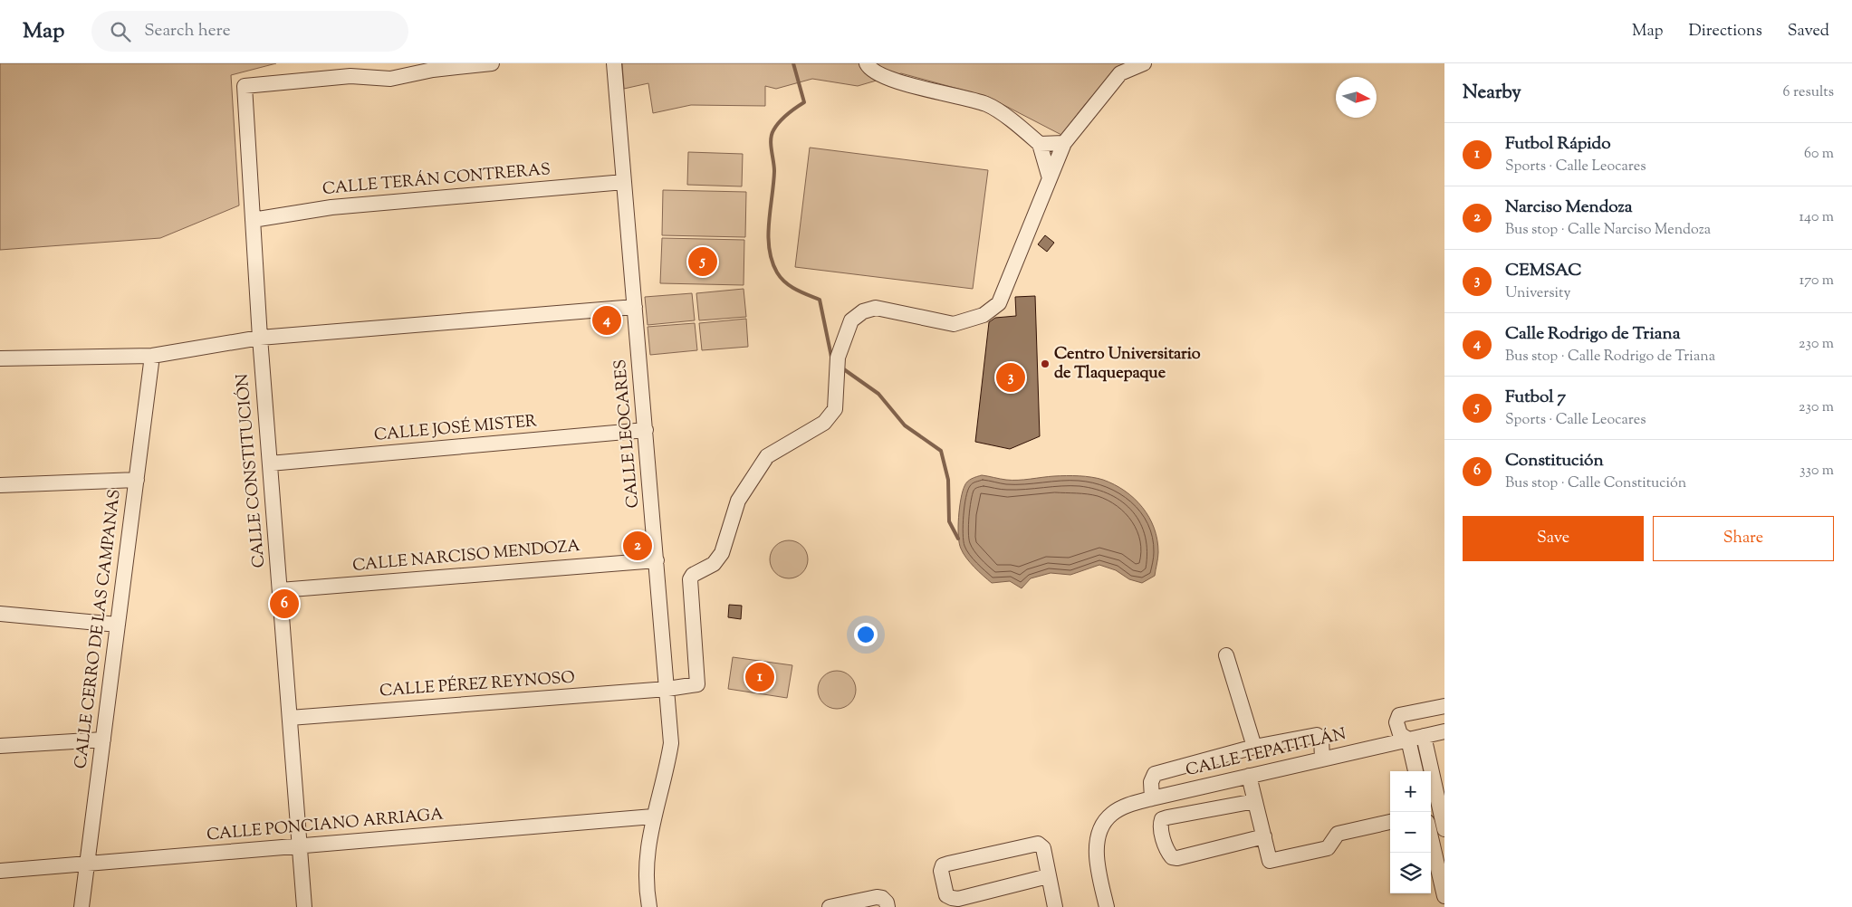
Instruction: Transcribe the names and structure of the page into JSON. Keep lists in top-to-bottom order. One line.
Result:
{"streets":{"street":["CALLE TERÁN CONTRERAS","CALLE JOSÉ MISTER","CALLE LEOCARES","CALLE CONSTITUCIÓN","CALLE NARCISO MENDOZA","CALLE CERRO DE LAS CAMPANAS","CALLE PÉREZ REYNOSO","CALLE TEPATITLÁN","CALLE PONCIANO ARRIAGA"]},"crossings":[["CALLE TERÁN CONTRERAS","CALLE LEOCARES"],["CALLE TERÁN CONTRERAS","CALLE CONSTITUCIÓN"],["CALLE JOSÉ MISTER","CALLE LEOCARES"],["CALLE JOSÉ MISTER","CALLE CONSTITUCIÓN"],["CALLE LEOCARES","CALLE NARCISO MENDOZA"],["CALLE LEOCARES","CALLE PÉREZ REYNOSO"],["CALLE LEOCARES","CALLE PONCIANO ARRIAGA"],["CALLE CONSTITUCIÓN","CALLE NARCISO MENDOZA"],["CALLE CONSTITUCIÓN","CALLE PÉREZ REYNOSO"],["CALLE CONSTITUCIÓN","CALLE PONCIANO ARRIAGA"],["CALLE CERRO DE LAS CAMPANAS","CALLE PONCIANO ARRIAGA"]],"places":["Centro Universitario de Tlaquepaque"],"north":"right","page":{"header":"Map","search":"Search here","nav":["Map","Directions","Saved"],"heading":["Nearby","6 results"],"list":[{"mark":"1","name":"Futbol Rápido","note":"Sports · Calle Leocares","value":"60 m"},{"mark":"2","name":"Narciso Mendoza","note":"Bus stop · Calle Narciso Mendoza","value":"140 m"},{"mark":"3","name":"CEMSAC","note":"University","value":"170 m"},{"mark":"4","name":"Calle Rodrigo de Triana","note":"Bus stop · Calle Rodrigo de Triana","value":"230 m"},{"mark":"5","name":"Futbol 7","note":"Sports · Calle Leocares","value":"230 m"},{"mark":"6","name":"Constitución","note":"Bus stop · Calle Constitución","value":"330 m"}],"pins":["5","4","3","2","6","1"],"buttons":["Save","Share"],"map_buttons":["+","−"]}}
